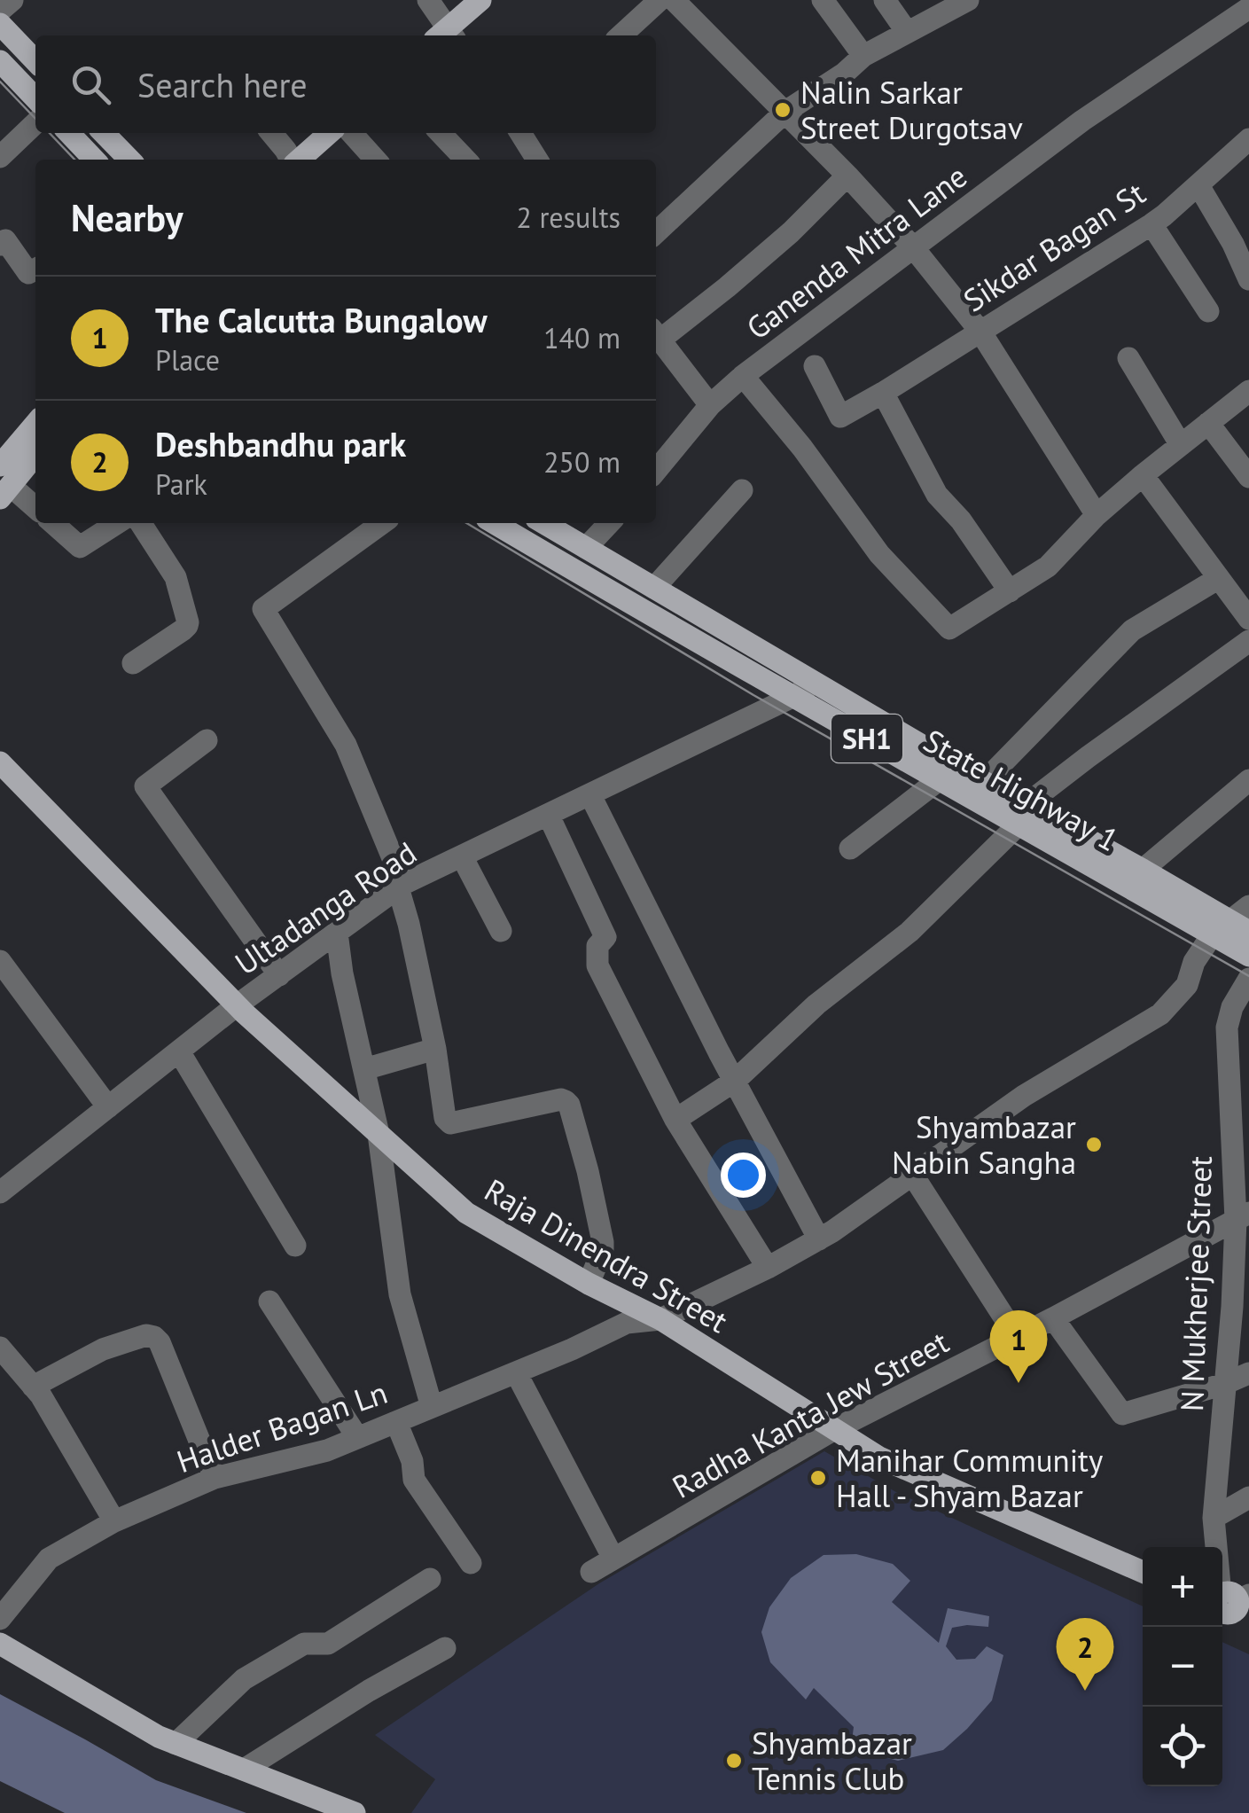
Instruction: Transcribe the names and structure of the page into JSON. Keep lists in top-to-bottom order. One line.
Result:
{"streets":{"main road":["SH1","State Highway 1","Raja Dinendra Street"],"street":["Sikdar Bagan St","Ganenda Mitra Lane","Ultadanga Road","N Mukherjee Street","Radha Kanta Jew Street","Halder Bagan Ln"]},"crossings":[["SH1","State Highway 1"],["SH1","Ultadanga Road"],["SH1","Halder Bagan Ln"],["State Highway 1","Ultadanga Road"],["State Highway 1","Halder Bagan Ln"],["Ultadanga Road","Raja Dinendra Street"],["Raja Dinendra Street","Radha Kanta Jew Street"],["Raja Dinendra Street","Halder Bagan Ln"],["N Mukherjee Street","Radha Kanta Jew Street"]],"places":["Nalin Sarkar Street Durgotsav","Shyambazar Nabin Sangha","Manihar Community Hall - Shyam Bazar","Shyambazar Tennis Club"],"page":{"search":"Search here","heading":["Nearby","2 results"],"list":[{"mark":"1","name":"The Calcutta Bungalow","note":"Place","value":"140 m"},{"mark":"2","name":"Deshbandhu park","note":"Park","value":"250 m"}],"pins":["1","2"],"map_buttons":["+","−"]}}
